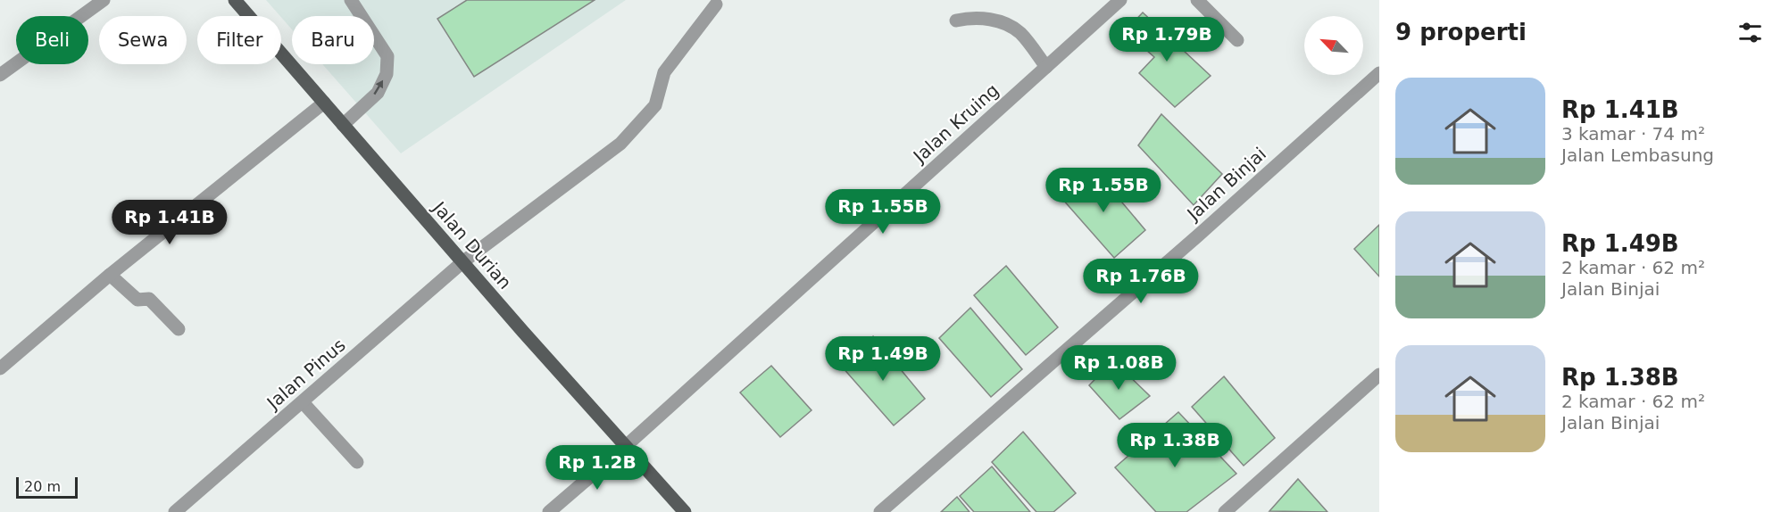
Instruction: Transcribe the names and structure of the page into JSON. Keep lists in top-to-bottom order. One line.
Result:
{"streets":{"main road":["Jalan Durian"],"street":["Jalan Kruing","Jalan Binjai","Jalan Pinus"]},"crossings":[["Jalan Kruing","Jalan Durian"],["Jalan Durian","Jalan Pinus"]],"scale_bar":"20 m","north":"top left","page":{"heading":"9 properti","chip":["Beli","Sewa","Filter","Baru"],"price":["Rp 1.79B","Rp 1.55B","Rp 1.55B","Rp 1.41B","Rp 1.76B","Rp 1.49B","Rp 1.08B","Rp 1.38B","Rp 1.2B"],"list":[{"name":"Rp 1.41B","note":"3 kamar · 74 m² · Jalan Lembasung"},{"name":"Rp 1.49B","note":"2 kamar · 62 m² · Jalan Binjai"},{"name":"Rp 1.38B","note":"2 kamar · 62 m² · Jalan Binjai"}],"scale":"20 m"}}
